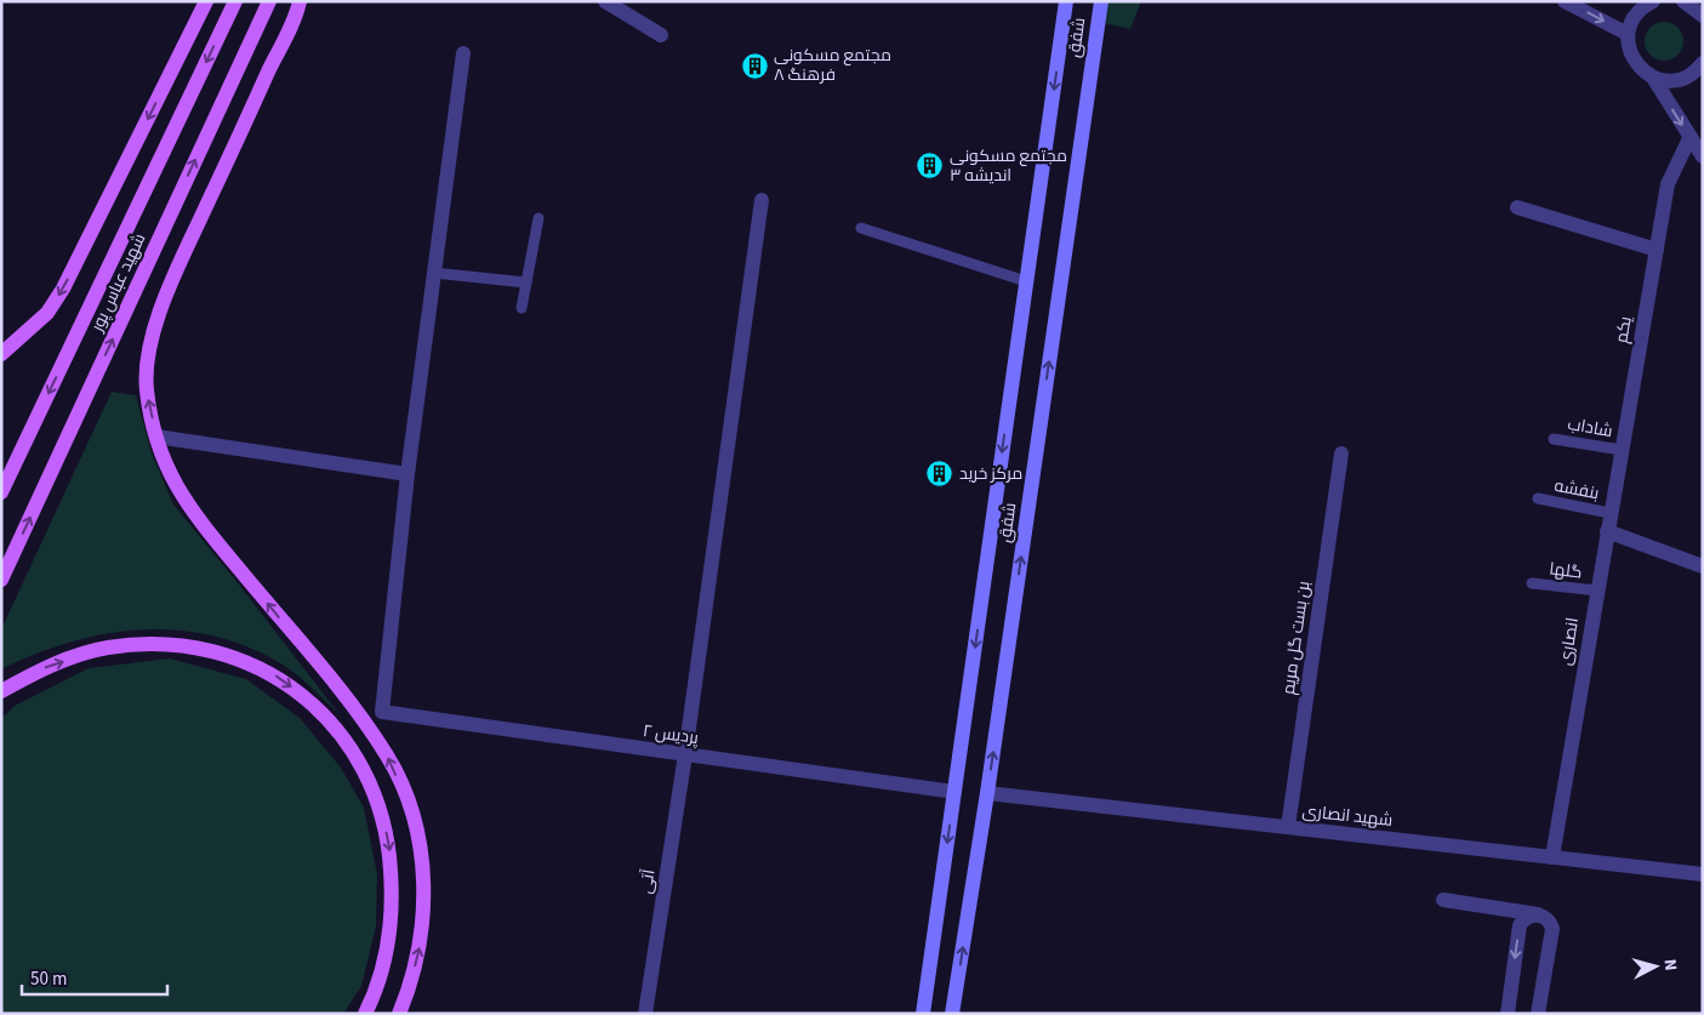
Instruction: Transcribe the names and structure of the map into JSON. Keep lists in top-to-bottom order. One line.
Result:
{"streets":{"main road":["شفق","شهید عباس پور"],"street":["یکم","بن بست گل مریم","انصاری","پردیس ۲","شهید انصاری","آتی"],"lane":["شاداب","بنفشه","گلها"]},"crossings":[["شفق","پردیس ۲"],["شفق","شهید انصاری"],["یکم","شاداب"],["یکم","بنفشه"],["یکم","انصاری"],["گلها","انصاری"],["بن بست گل مریم","شهید انصاری"],["انصاری","شهید انصاری"],["پردیس ۲","آتی"]],"places":{"building":["مجتمع مسکونی فرهنگ ۸","مجتمع مسکونی اندیشه ۳","مرکز خرید"]},"scale_bar":"50 m","north":"right"}
